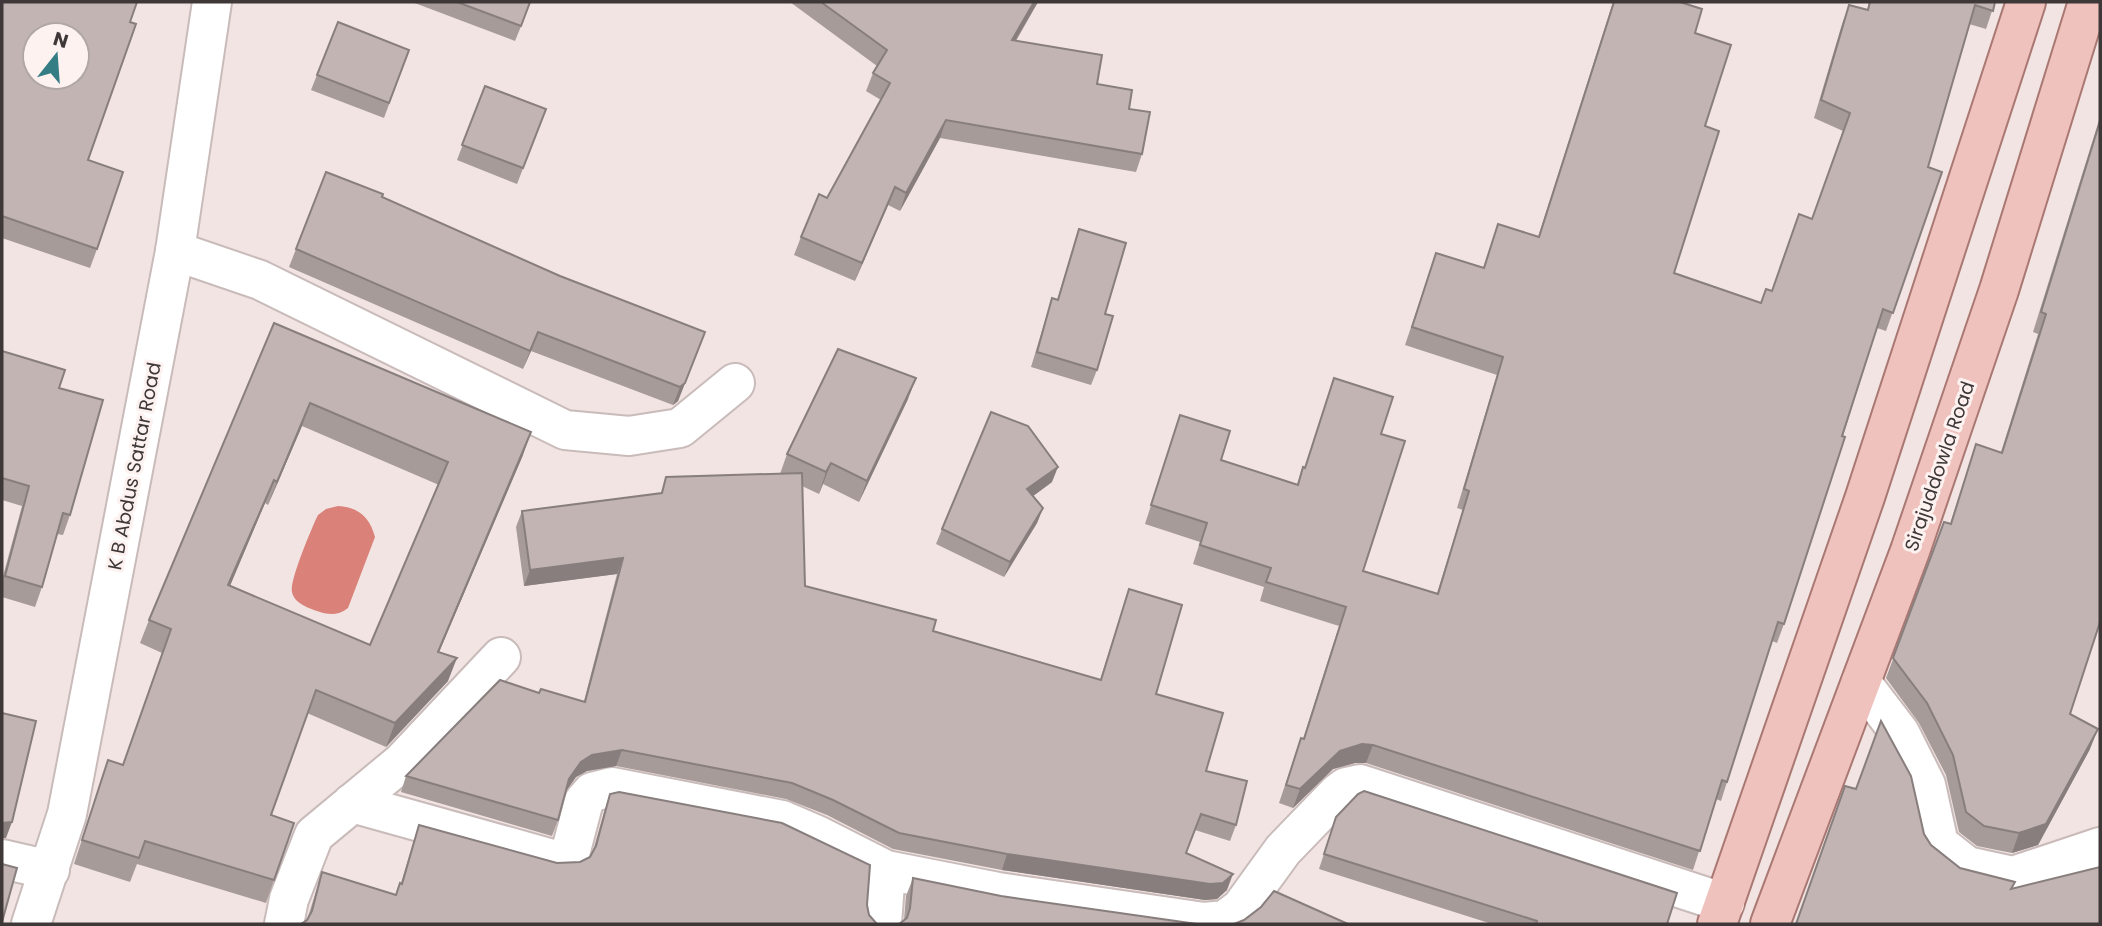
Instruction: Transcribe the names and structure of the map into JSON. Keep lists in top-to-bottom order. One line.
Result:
{"streets":{"main road":["Sirajuddowla Road"],"street":["K B Abdus Sattar Road"]},"north":"top"}
